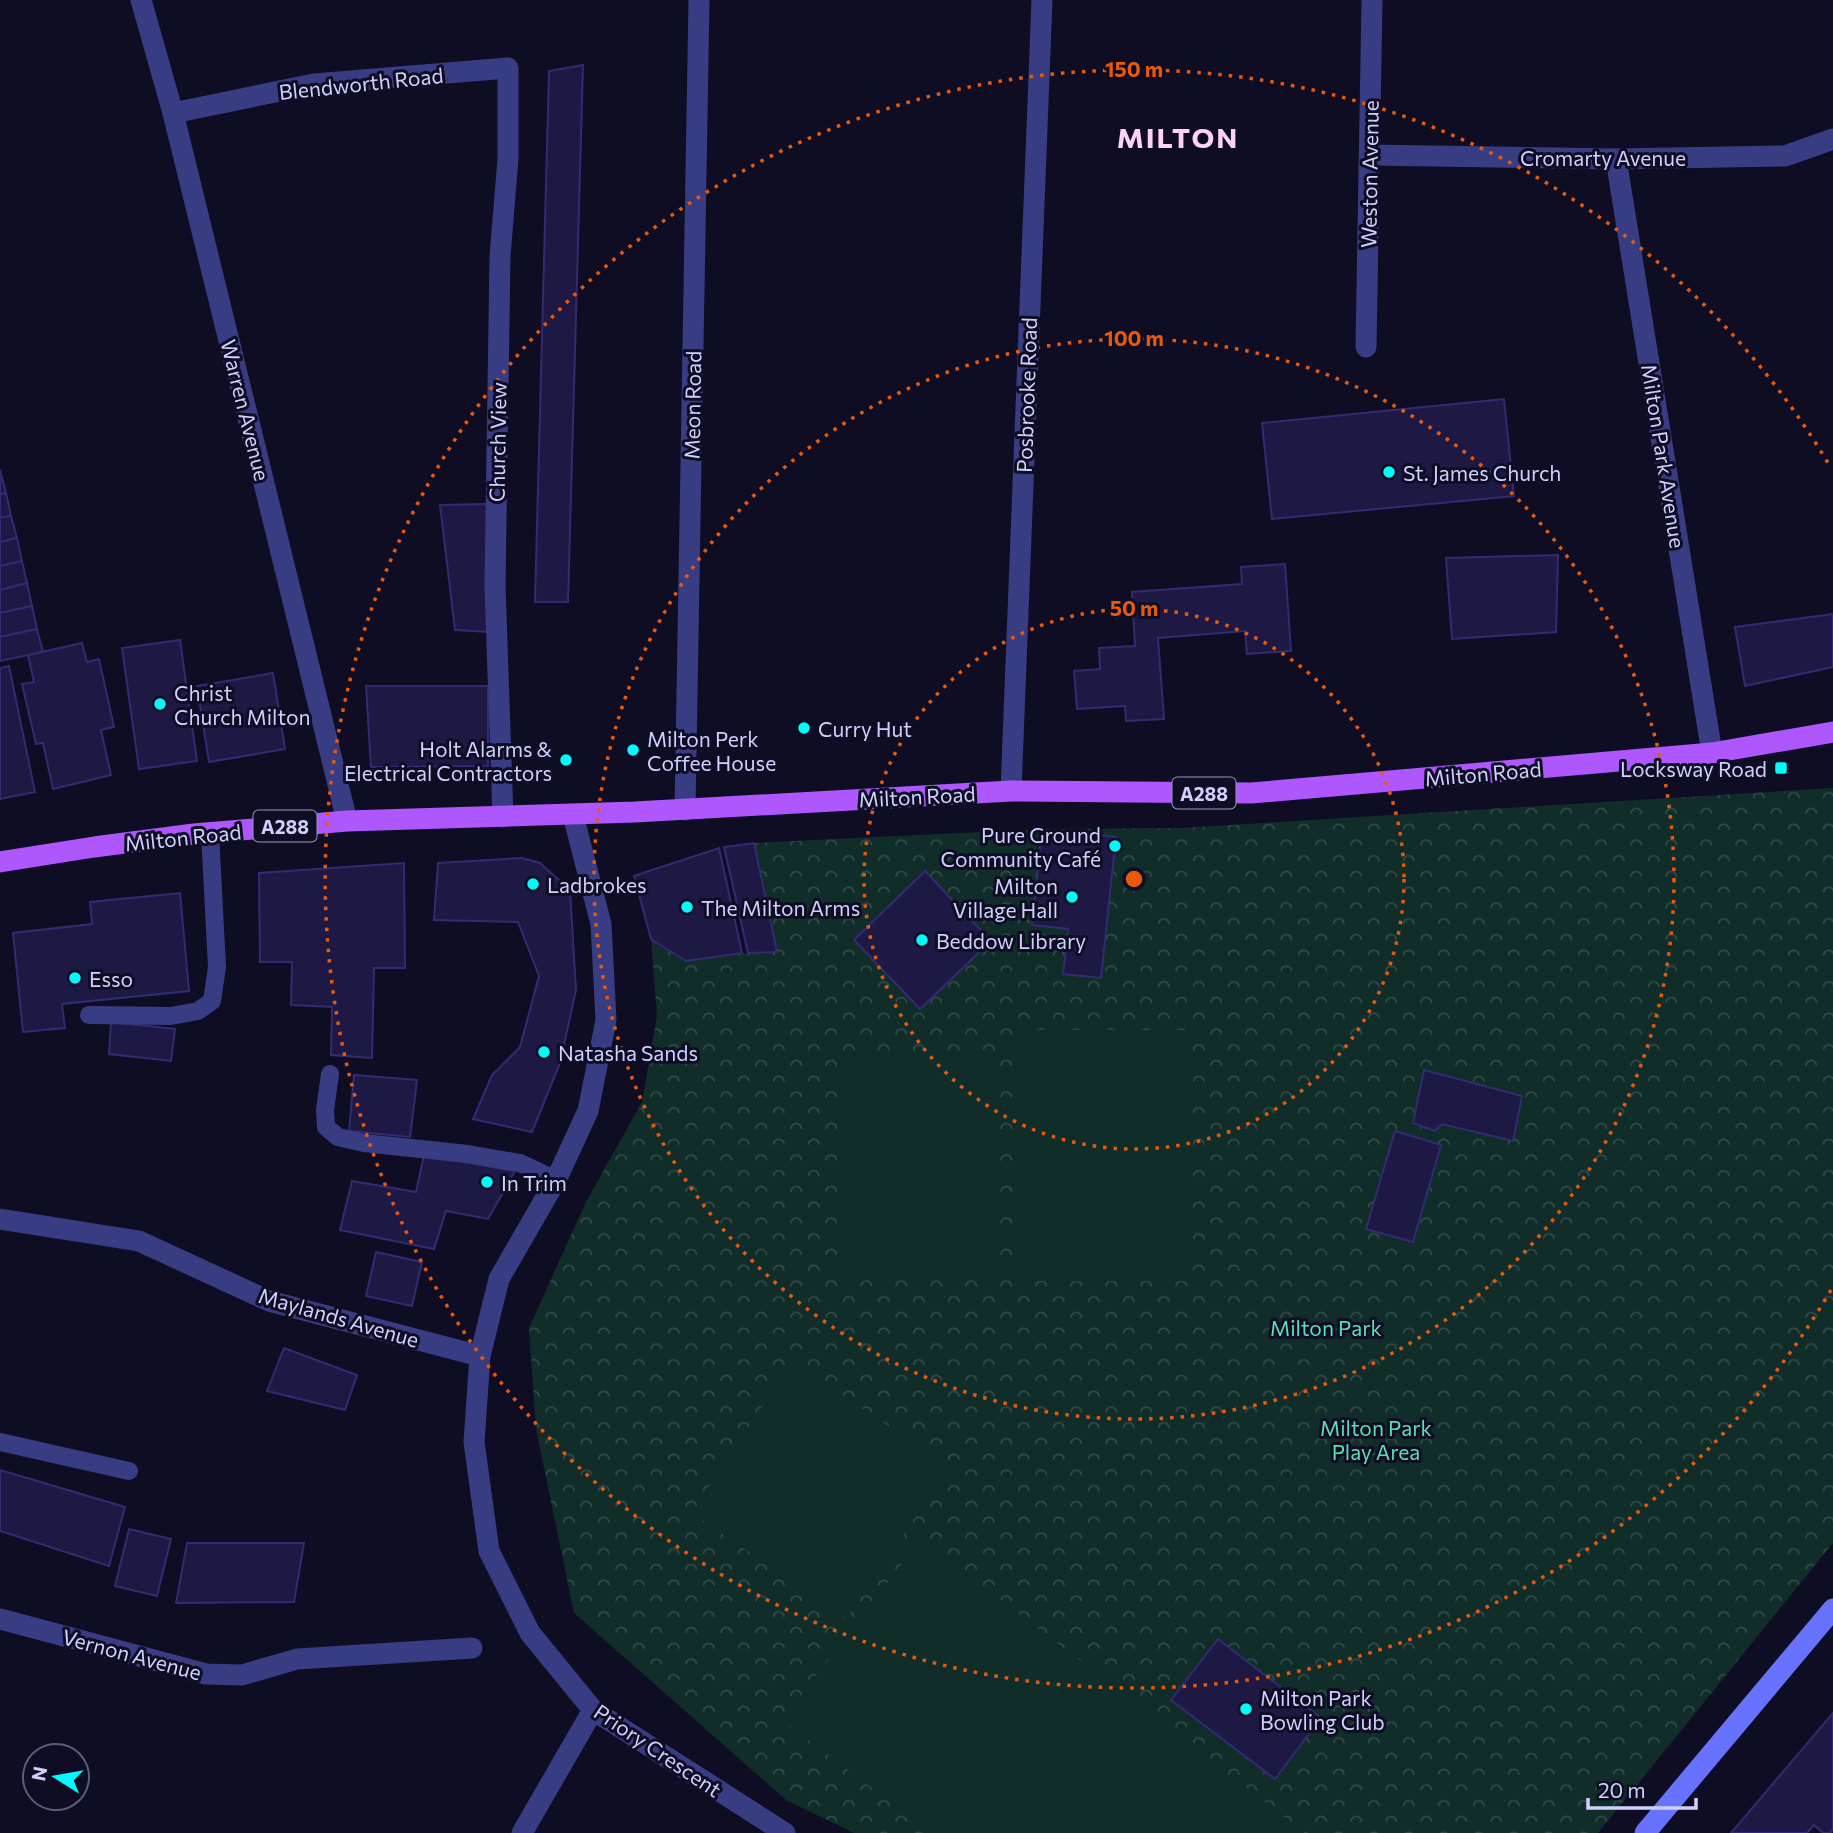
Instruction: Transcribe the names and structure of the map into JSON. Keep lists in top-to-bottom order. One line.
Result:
{"streets":{"main road":["Milton Road","A288"],"street":["Blendworth Road","Cromarty Avenue","Weston Avenue","Posbrooke Road","Meon Road","Warren Avenue","Church View","Milton Park Avenue","Maylands Avenue","Vernon Avenue","Priory Crescent"]},"crossings":[["Blendworth Road","Warren Avenue"],["Blendworth Road","Church View"],["Cromarty Avenue","Weston Avenue"],["Cromarty Avenue","Milton Park Avenue"],["Posbrooke Road","Milton Road"],["Meon Road","Milton Road"],["Warren Avenue","Milton Road"],["Church View","Milton Road"],["Milton Park Avenue","Milton Road"],["Milton Road","Priory Crescent"],["Maylands Avenue","Priory Crescent"]],"districts":["MILTON"],"parks":["Milton Park","Milton Park Play Area"],"places":{"other":["St. James Church","Christ Church Milton","Curry Hut","Milton Perk Coffee House","Holt Alarms & Electrical Contractors","Pure Ground Community Café","Ladbrokes","Milton Village Hall","The Milton Arms","Beddow Library","Esso","Natasha Sands","In Trim","Milton Park Bowling Club"],"transit":["Locksway Road"]},"scale_bar":"20 m","north":"left","rings":["150 m","100 m","50 m"]}
